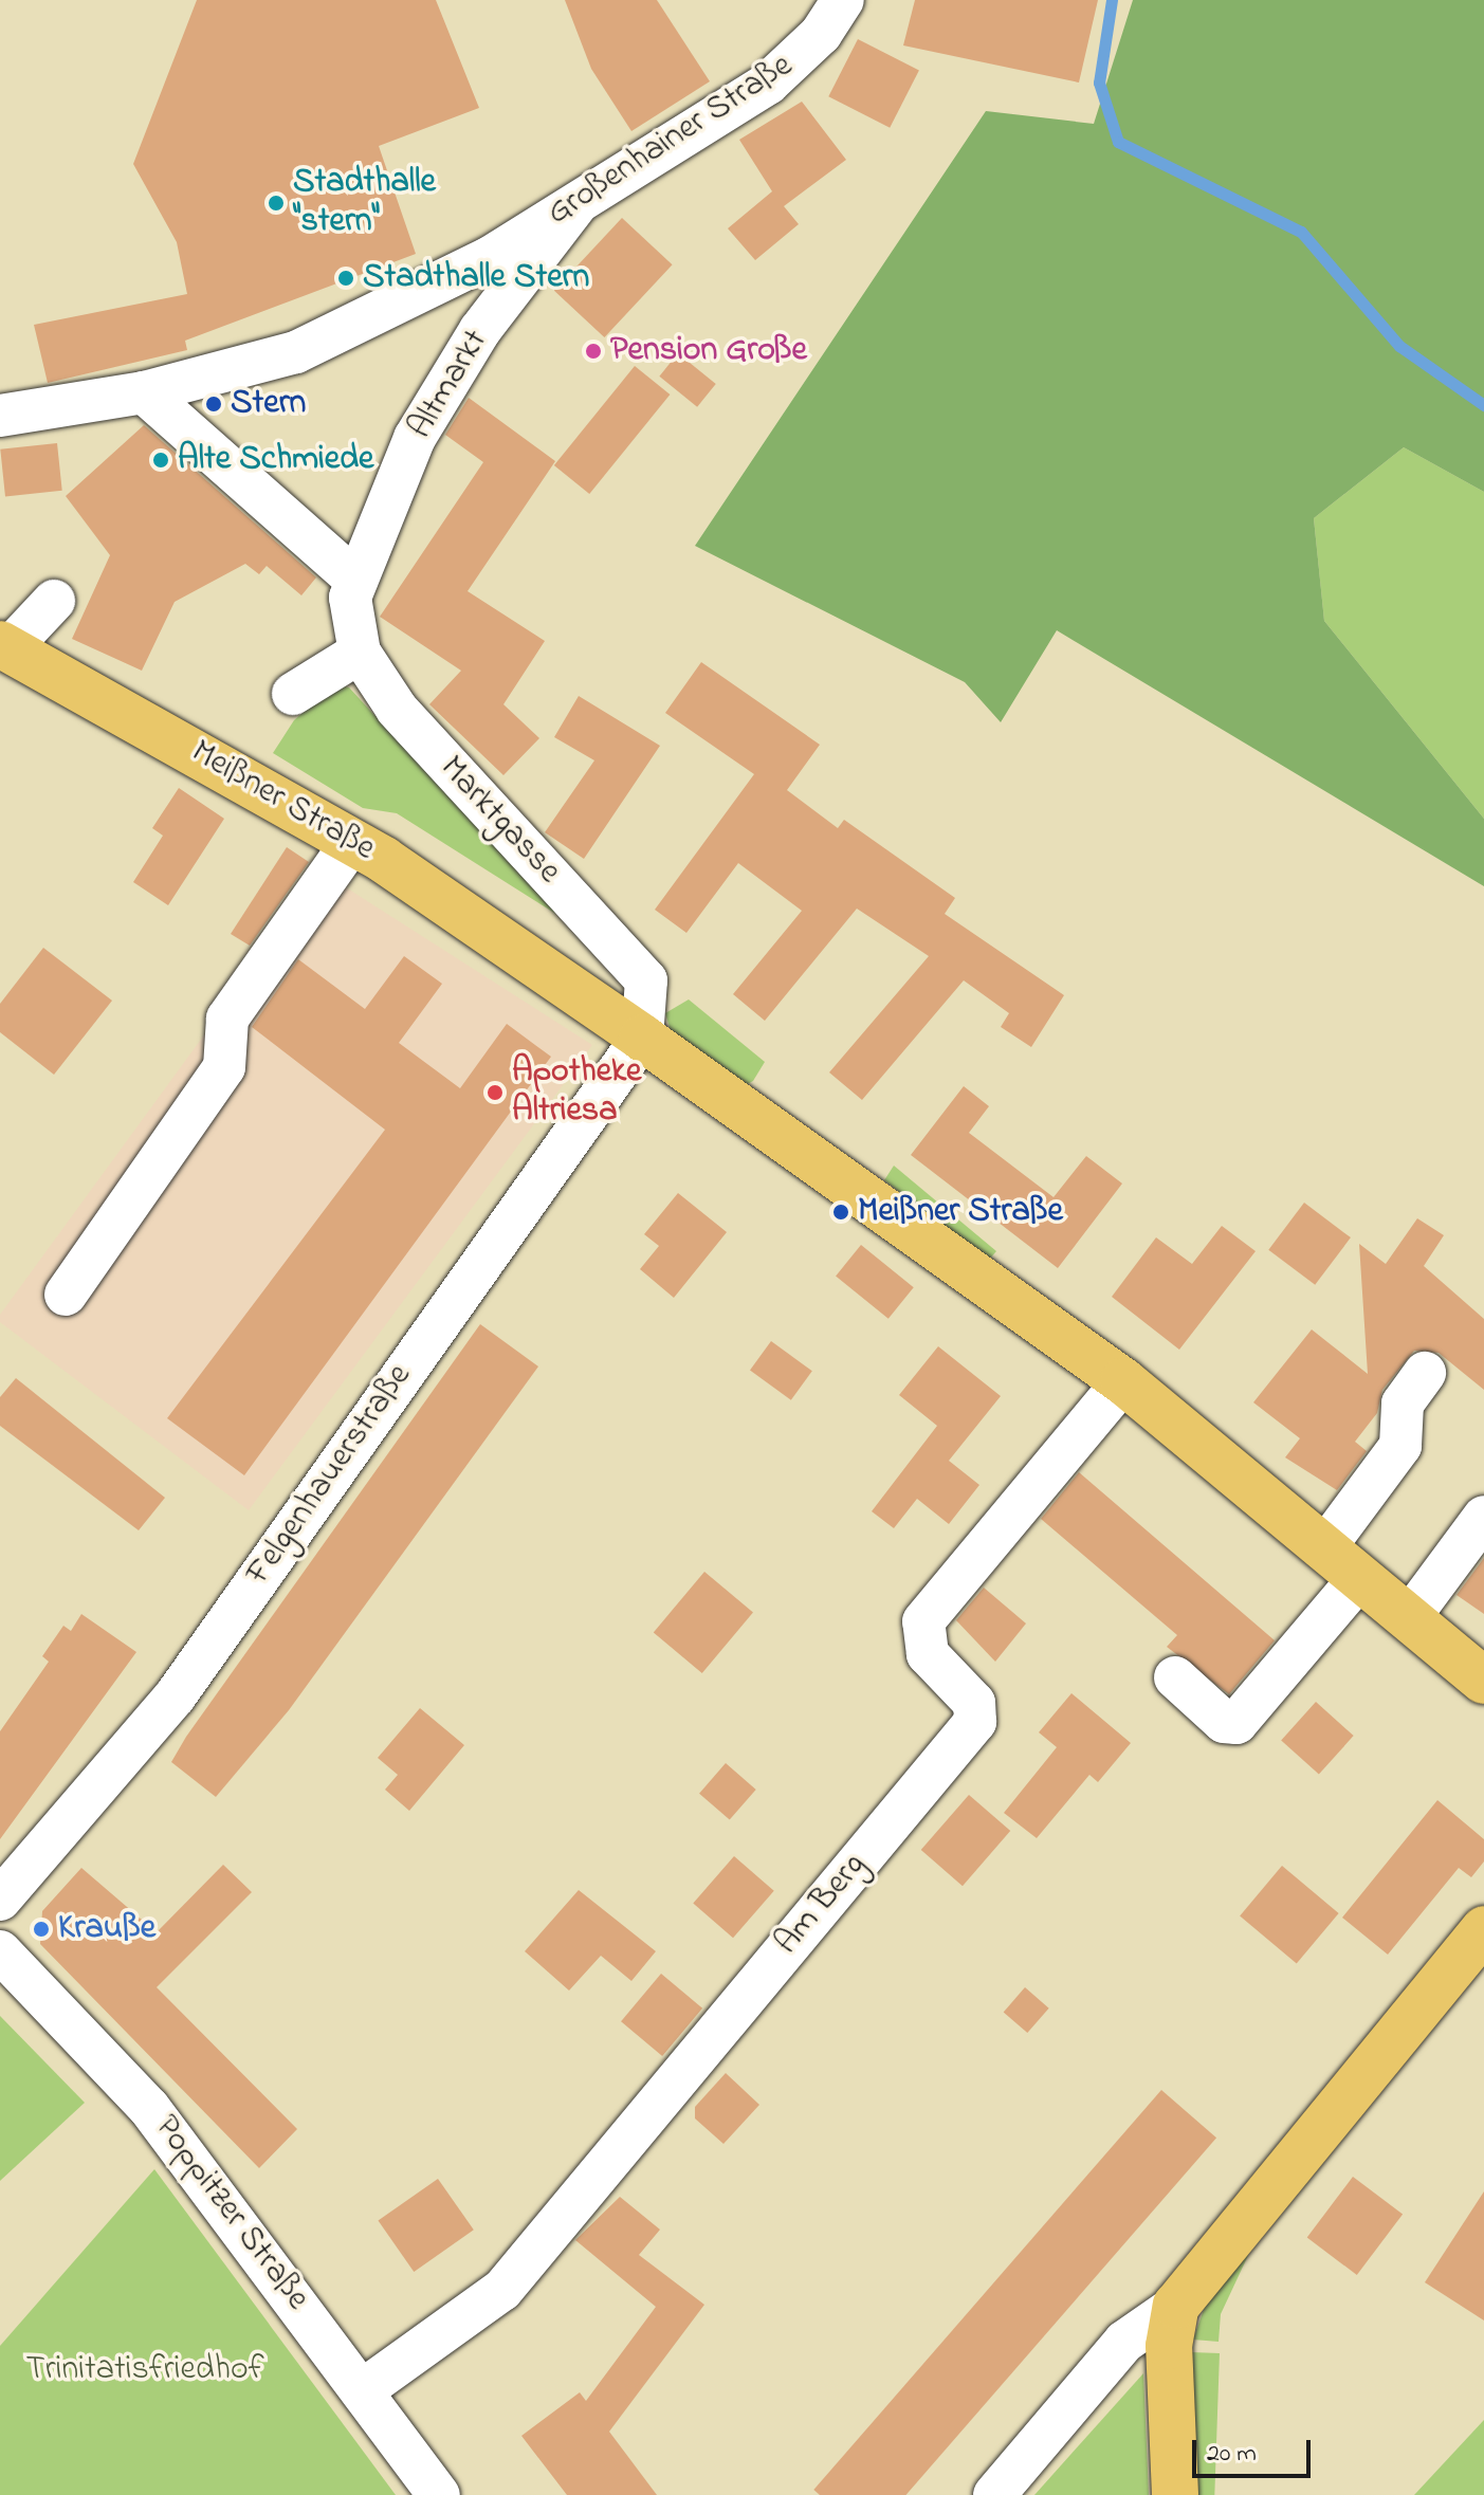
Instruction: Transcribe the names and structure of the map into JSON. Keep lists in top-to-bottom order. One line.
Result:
{"streets":{"main road":["Meißner Straße"],"street":["Großenhainer Straße","Altmarkt","Marktgasse","Felgenhauerstraße","Am Berg","Poppitzer Straße"]},"crossings":[["Großenhainer Straße","Altmarkt"],["Altmarkt","Marktgasse"],["Meißner Straße","Marktgasse"],["Meißner Straße","Felgenhauerstraße"],["Meißner Straße","Am Berg"],["Marktgasse","Felgenhauerstraße"],["Am Berg","Poppitzer Straße"]],"parks":["Trinitatisfriedhof"],"places":["Stadthalle \"stern\"","Stadthalle Stern","Pension Große","Stern","Alte Schmiede","Apotheke Altriesa","Meißner Straße","Krauße"],"scale_bar":"20 m"}
